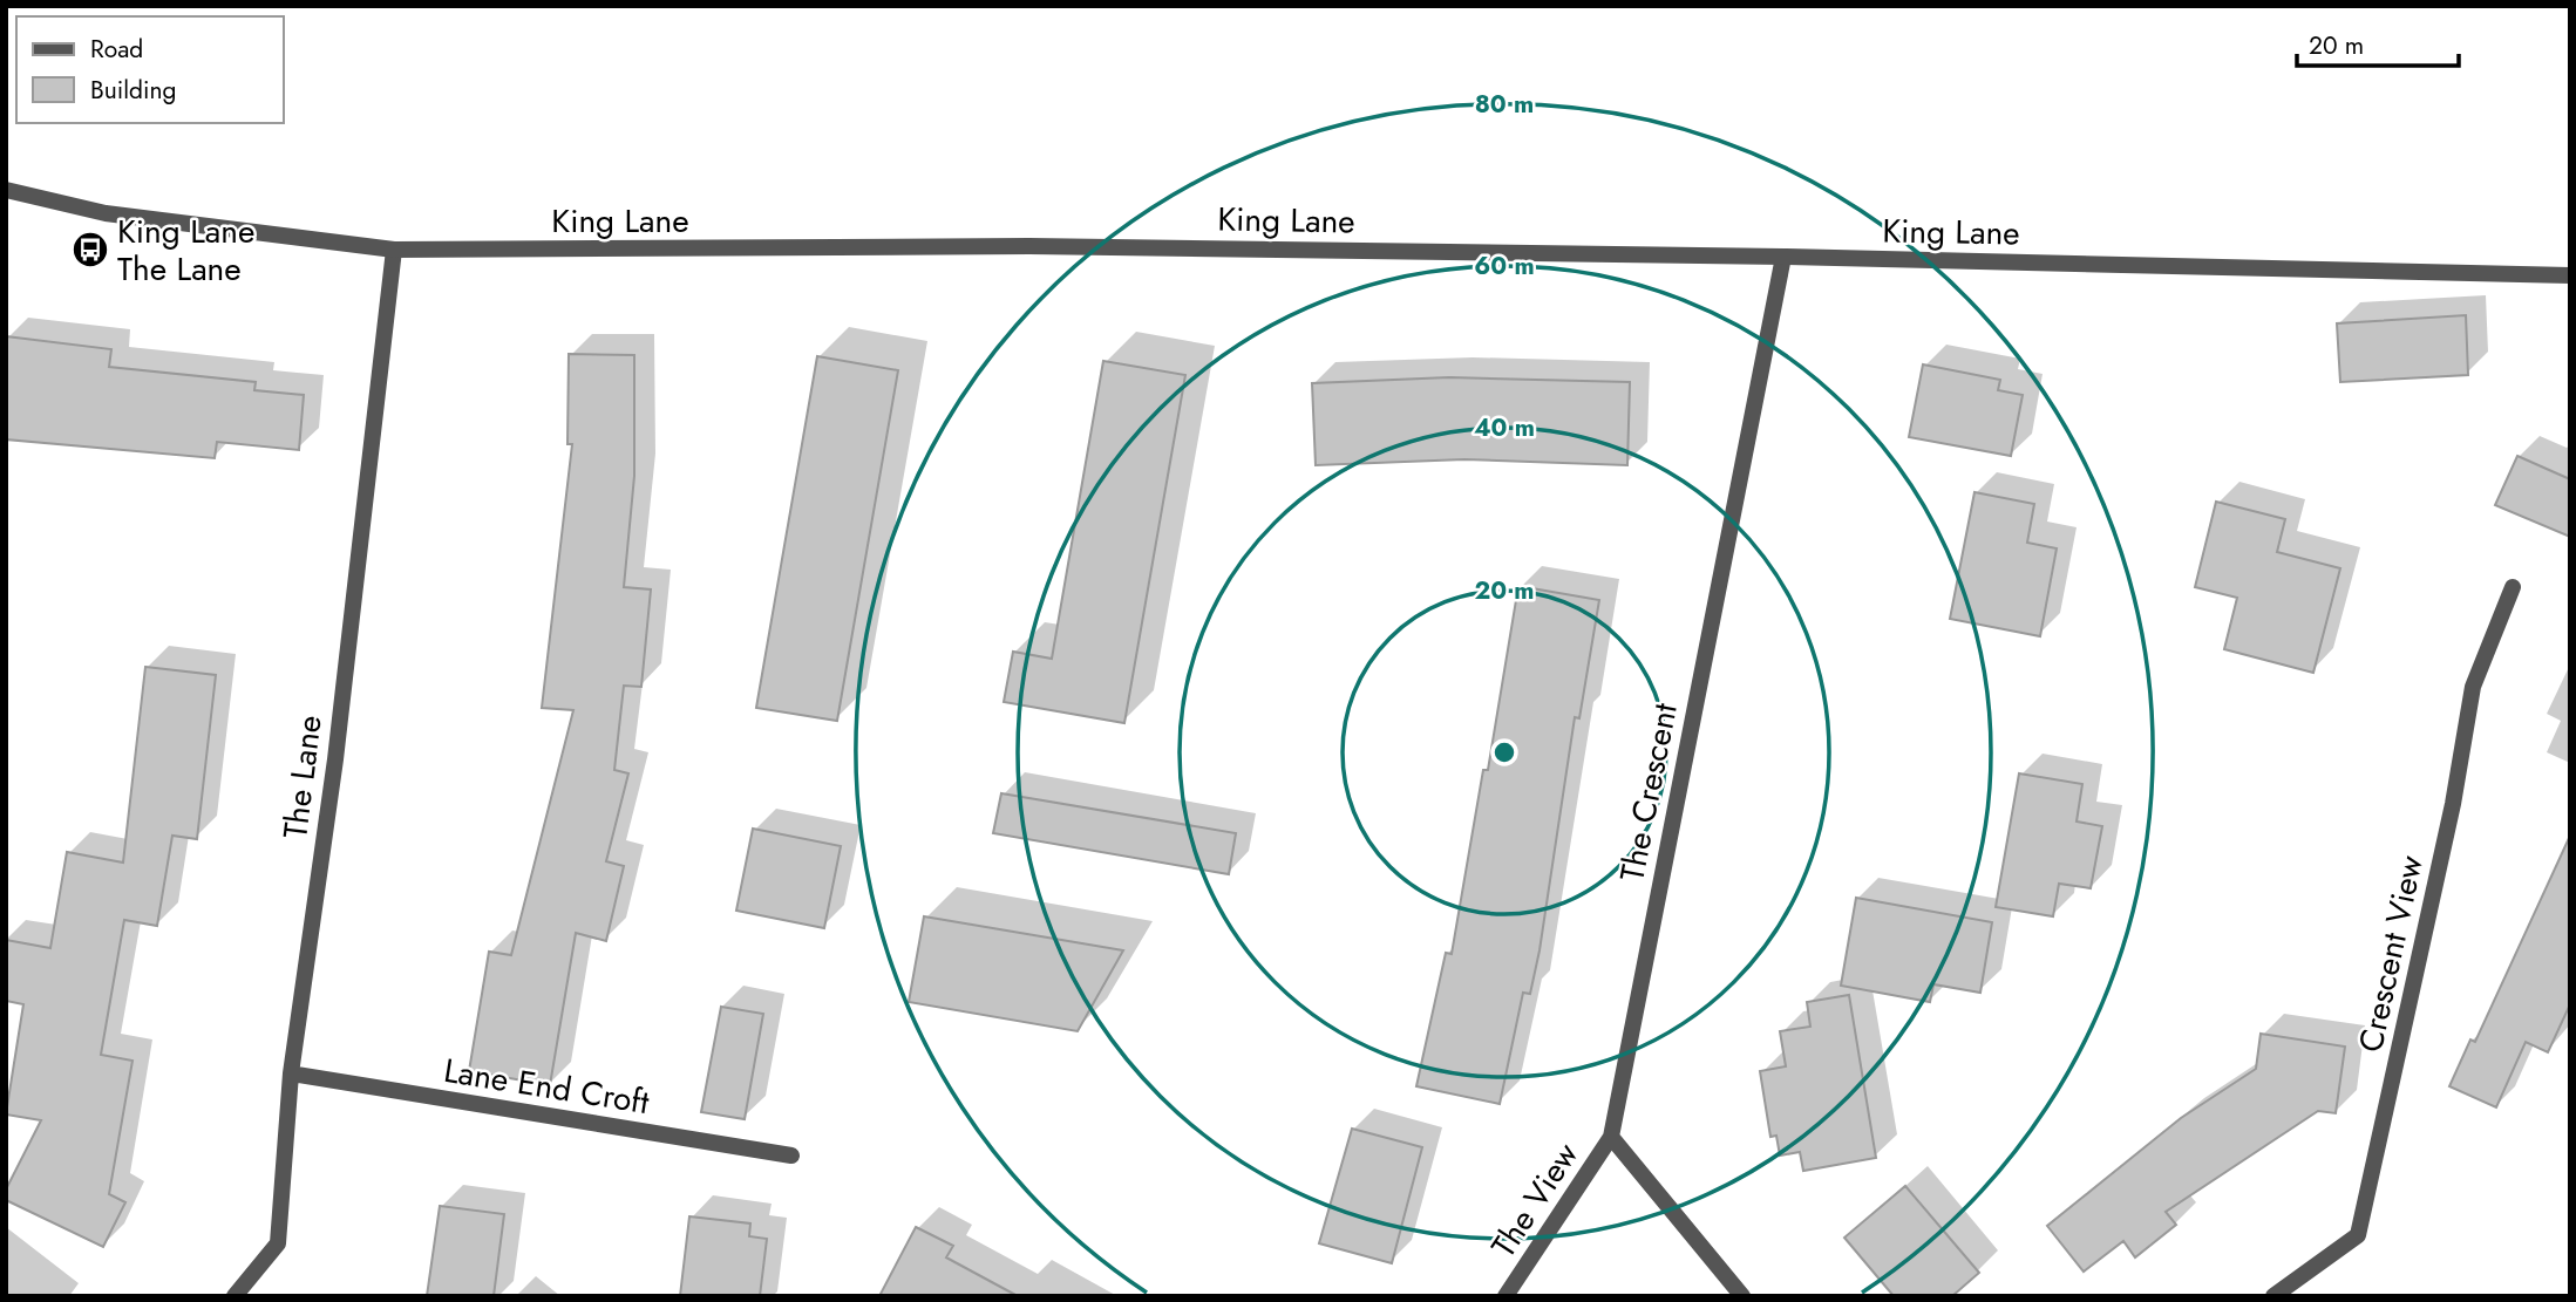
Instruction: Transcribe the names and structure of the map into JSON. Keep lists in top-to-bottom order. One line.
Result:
{"streets":{"street":["King Lane","The Lane","The Crescent","Crescent View","Lane End Croft","The View"]},"crossings":[["King Lane","The Lane"],["King Lane","The Crescent"],["The Lane","Lane End Croft"],["The Crescent","The View"]],"places":{"bus stop":["King Lane The Lane"]},"legend":["Road","Building"],"scale_bar":"20 m","rings":["80 m","60 m","40 m","20 m"]}
